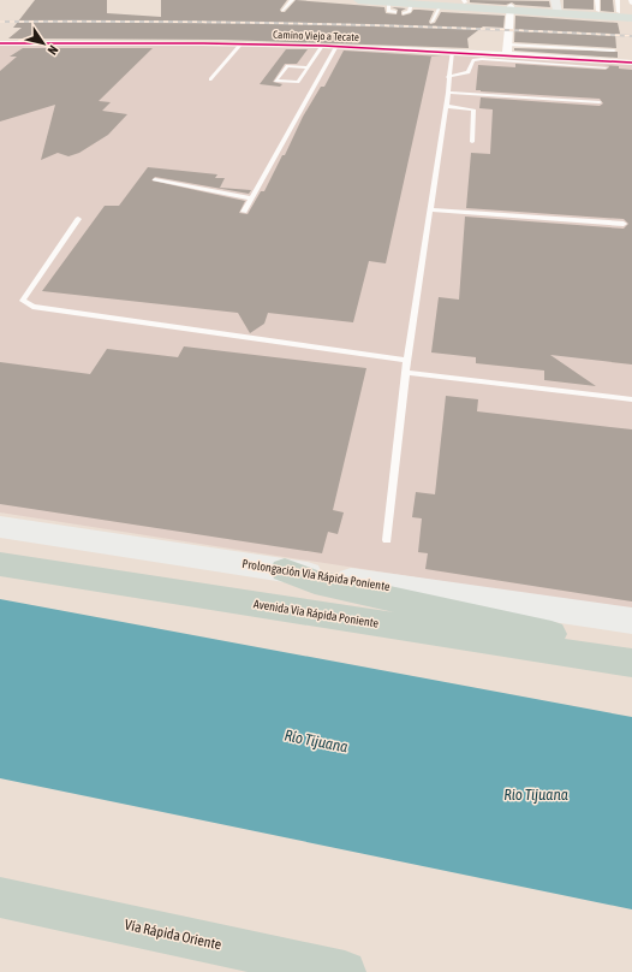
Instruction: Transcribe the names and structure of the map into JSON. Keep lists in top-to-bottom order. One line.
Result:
{"streets":{"highway":["Avenida Vía Rápida Poniente","Vía Rápida Oriente"],"main road":["Prolongación Vía Rápida Poniente"],"street":["Camino Viejo a Tecate"]},"water":["Río Tijuana","Rio Tijuana"],"north":"bottom right"}
